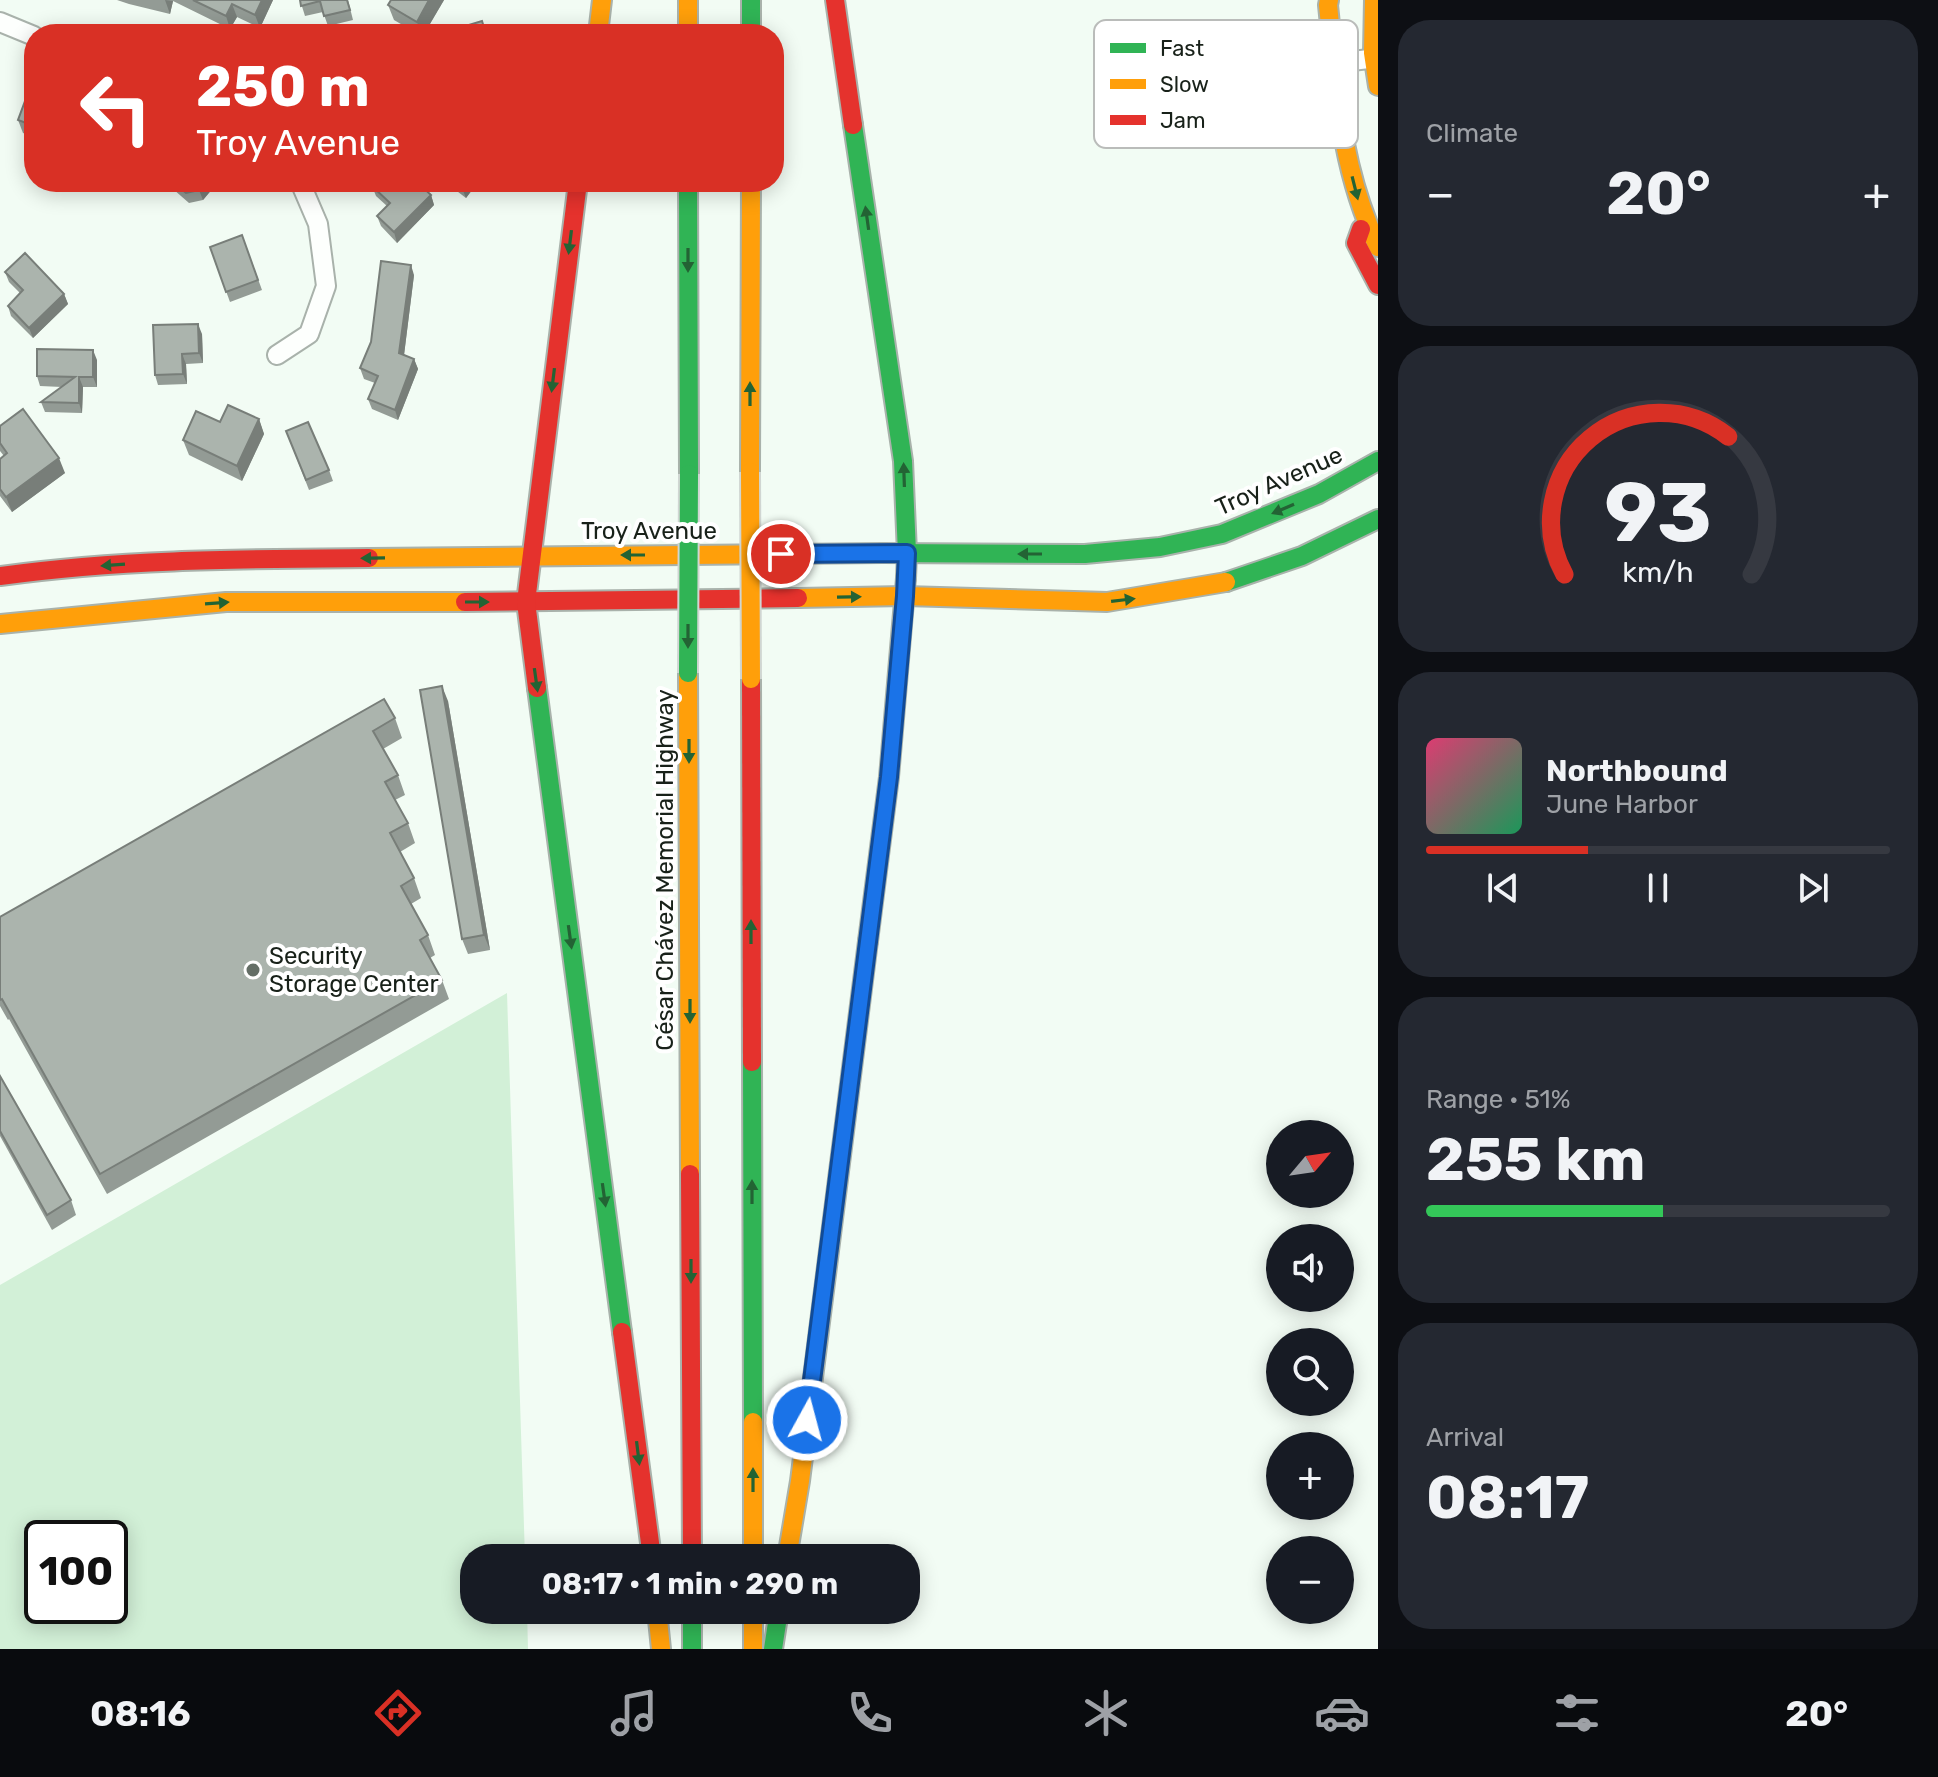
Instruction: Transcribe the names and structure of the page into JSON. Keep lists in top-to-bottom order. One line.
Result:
{"streets":{"main road":["Troy Avenue","César Chávez Memorial Highway"]},"places":["Security Storage Center"],"legend":["Fast","Slow","Jam"],"north":"top right","page":{"tile":["Climate",["Range · 51%","255 km"],["Arrival","08:17"]],"turn":["250 m","Troy Avenue"],"heat":["−","20°","+"],"song":["Northbound","June Harbor"],"map_buttons":["+","−"],"limit":"100","trip":"08:17 · 1 min · 290 m","tabs":["08:16","20°"],"gauge":["93","km/h"]}}
